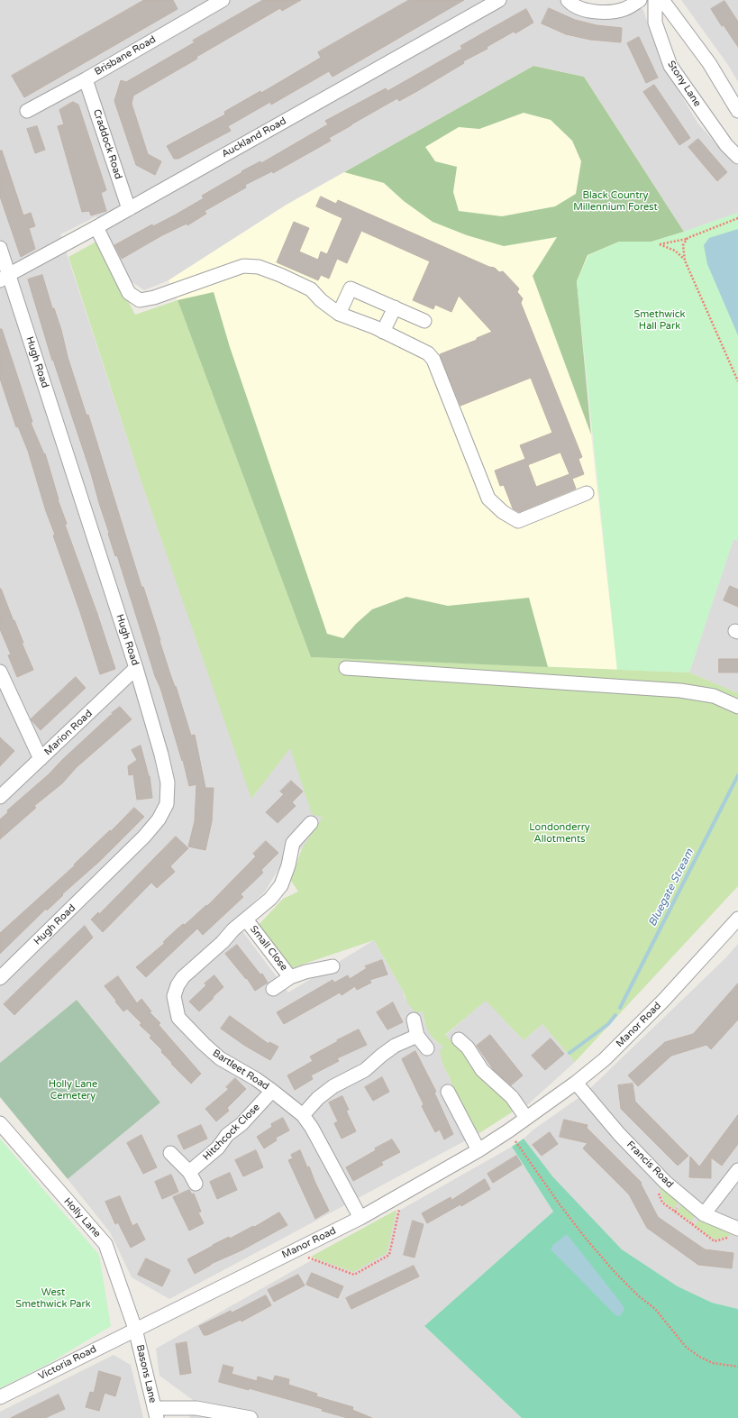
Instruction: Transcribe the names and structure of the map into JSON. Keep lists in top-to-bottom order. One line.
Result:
{"streets":{"street":["Brisbane Road","Stony Lane","Auckland Road","Craddock Road","Hugh Road","Marion Road","Small Close","Manor Road","Bartleet Road","Hitchcock Close","Francis Road","Holly Lane","Victoria Road","Basons Lane"]},"crossings":[["Brisbane Road","Craddock Road"],["Auckland Road","Craddock Road"],["Auckland Road","Hugh Road"],["Hugh Road","Marion Road"],["Small Close","Bartleet Road"],["Manor Road","Bartleet Road"],["Manor Road","Francis Road"],["Manor Road","Holly Lane"],["Manor Road","Victoria Road"],["Manor Road","Basons Lane"],["Bartleet Road","Hitchcock Close"],["Holly Lane","Victoria Road"],["Holly Lane","Basons Lane"],["Victoria Road","Basons Lane"]],"water":["Bluegate Stream"],"parks":["Black Country Millennium Forest","Smethwick Hall Park","Londonderry Allotments","Holly Lane Cemetery","West Smethwick Park"]}
